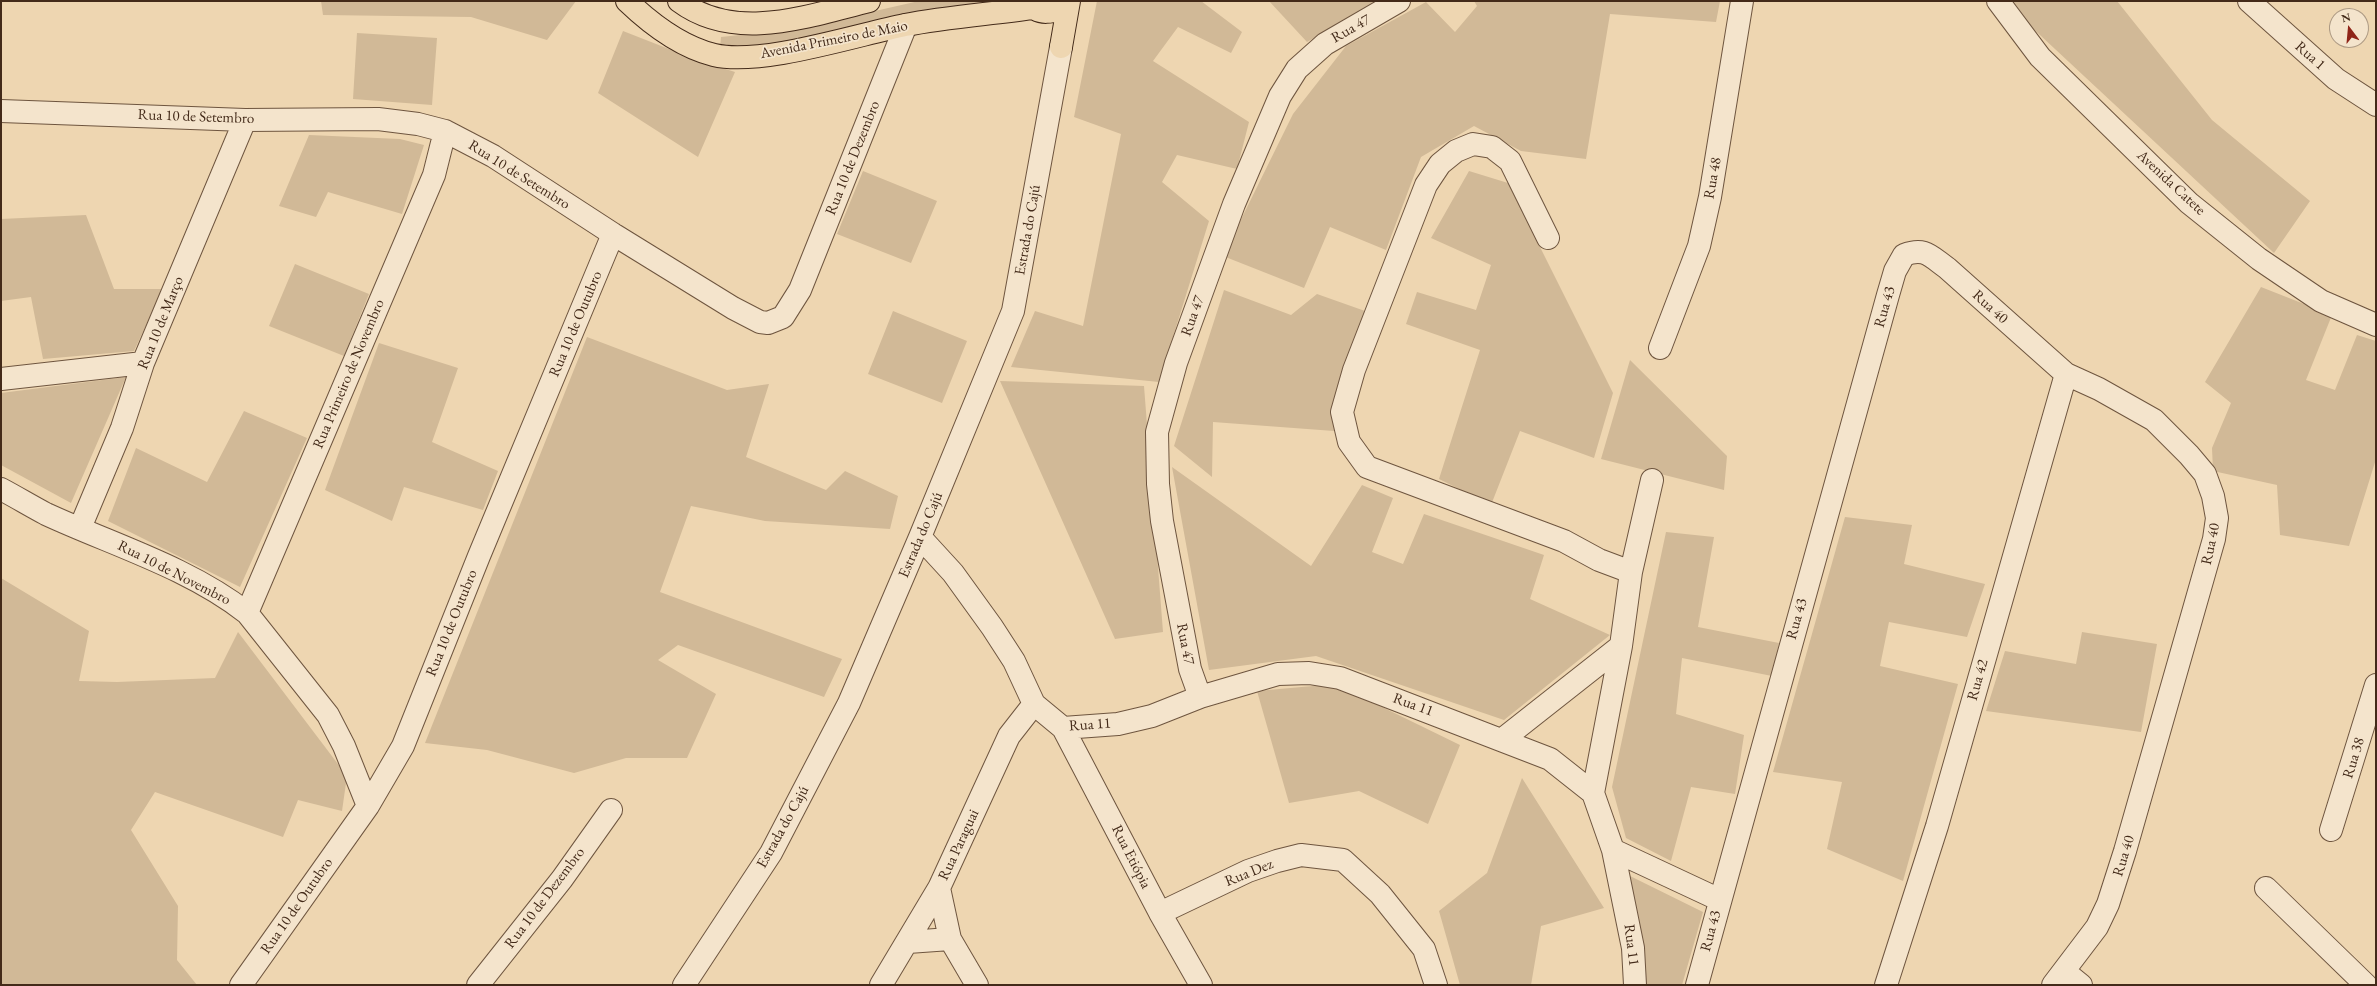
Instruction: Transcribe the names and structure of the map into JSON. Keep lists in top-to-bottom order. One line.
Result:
{"streets":{"main road":["Avenida Primeiro de Maio","Estrada do Cajú"],"street":["Rua 47","Rua 1","Rua 10 de Setembro","Rua 10 de Dezembro","Rua 48","Avenida Catete","Rua 43","Rua 40","Rua 10 de Março","Rua 10 de Outubro","Rua Primeiro de Novembro","Rua 10 de Novembro","Rua 42","Rua 11","Rua 38","Rua Paraguai","Rua Etiópia","Rua Dez"]},"crossings":[["Rua 47","Rua 11"],["Avenida Primeiro de Maio","Rua 10 de Dezembro"],["Avenida Primeiro de Maio","Estrada do Cajú"],["Rua 10 de Setembro","Rua 10 de Dezembro"],["Rua 10 de Setembro","Rua 10 de Março"],["Rua 10 de Setembro","Rua 10 de Outubro"],["Rua 10 de Setembro","Rua Primeiro de Novembro"],["Rua 43","Rua 40"],["Rua 40","Rua 42"],["Rua 10 de Março","Rua 10 de Novembro"],["Rua 10 de Outubro","Rua 10 de Novembro"],["Rua Primeiro de Novembro","Rua 10 de Novembro"],["Rua 11","Rua Paraguai"],["Rua 11","Rua Etiópia"],["Rua Etiópia","Rua Dez"]],"north":"top"}
